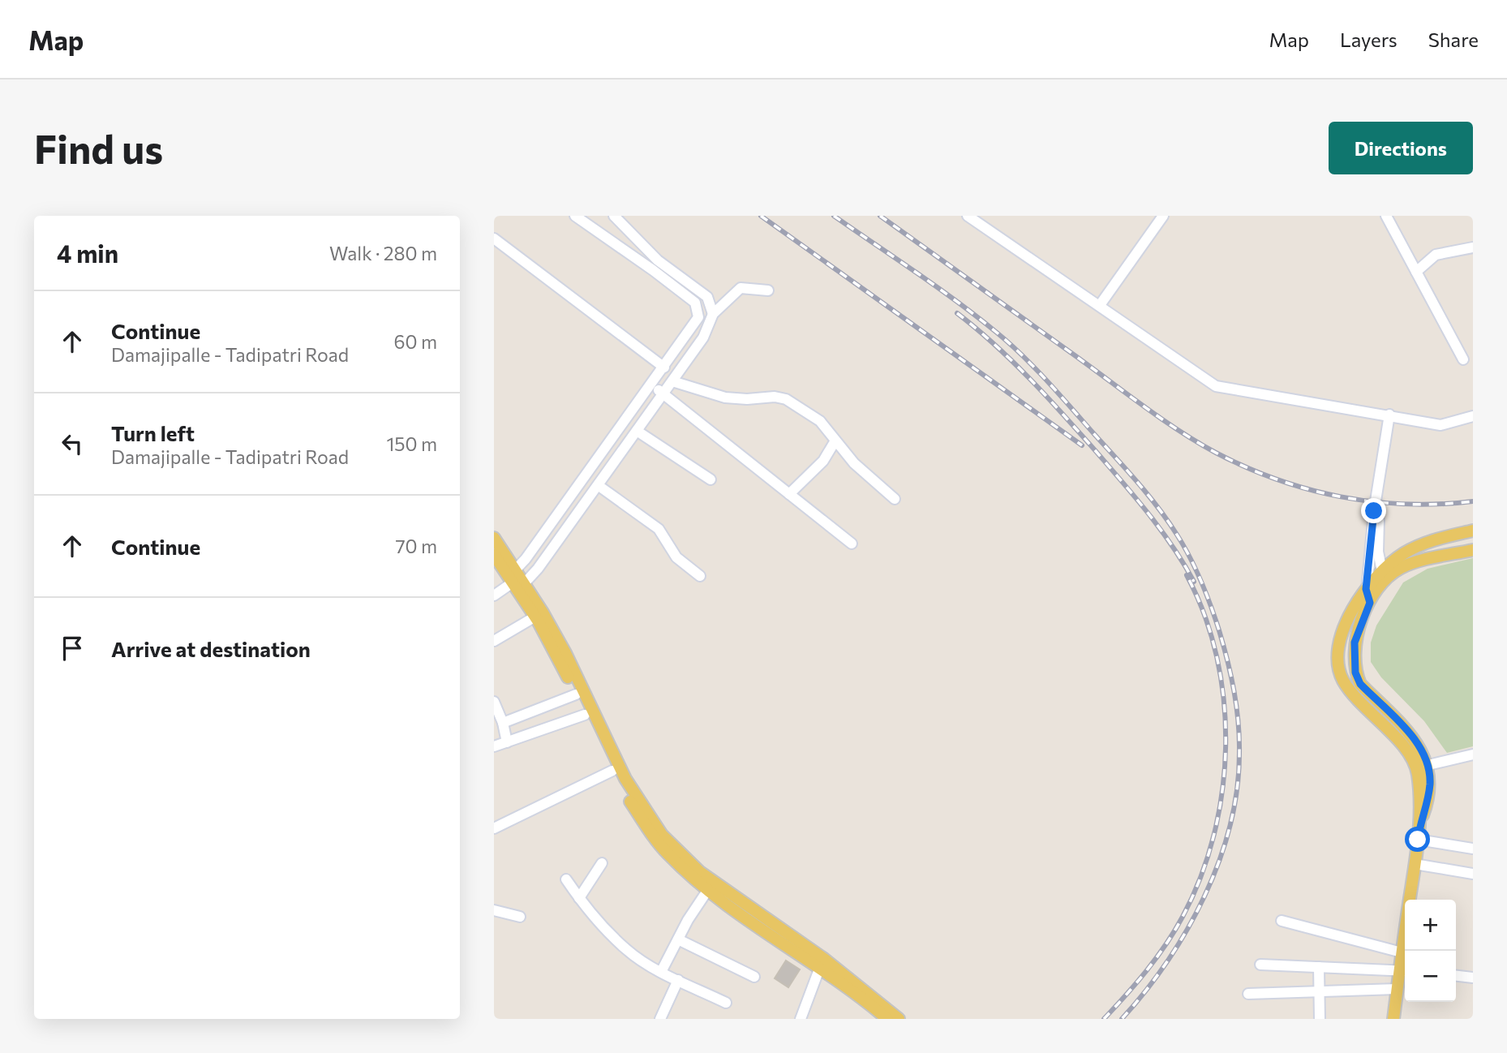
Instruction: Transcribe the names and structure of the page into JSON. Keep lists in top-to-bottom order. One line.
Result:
{"page":{"header":"Map","nav":["Map","Layers","Share"],"buttons":"Directions","title":"Find us","heading":["4 min","Walk · 280 m"],"list":[["Continue","Damajipalle - Tadipatri Road","60 m"],["Turn left","Damajipalle - Tadipatri Road","150 m"],["Continue","70 m"],"Arrive at destination"],"map_buttons":["+","−"]}}
